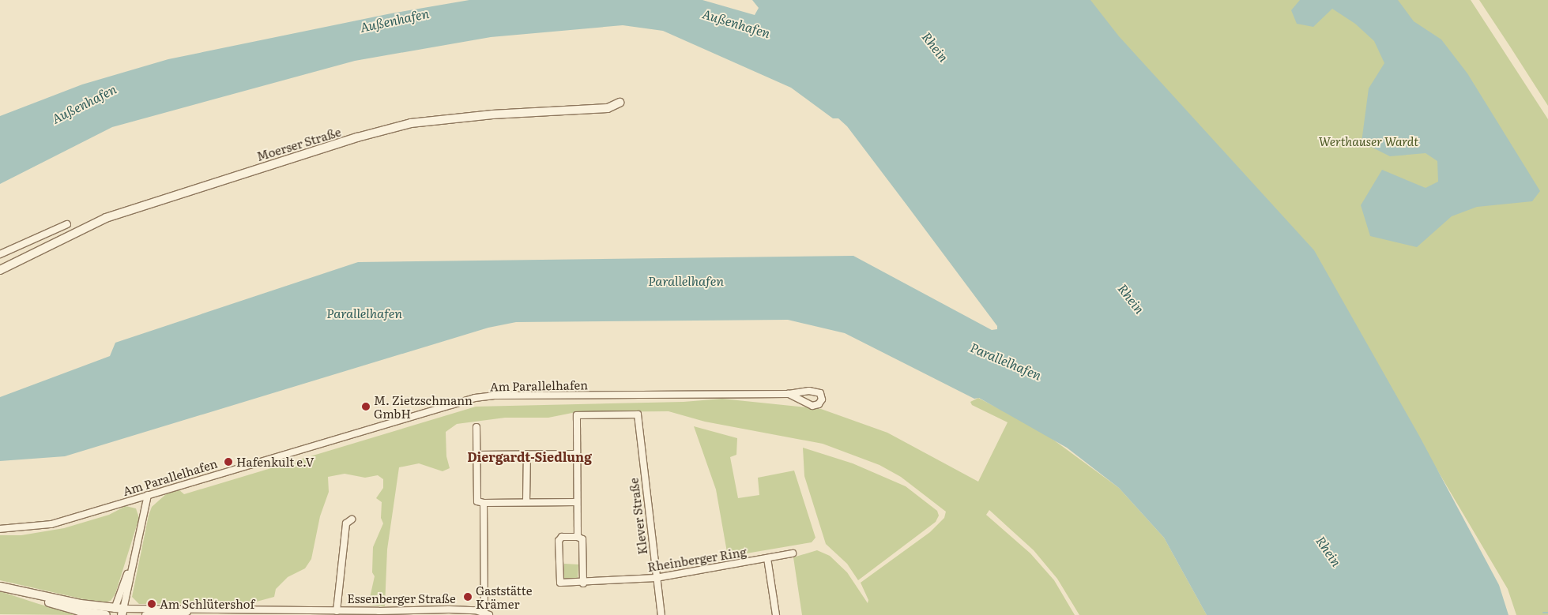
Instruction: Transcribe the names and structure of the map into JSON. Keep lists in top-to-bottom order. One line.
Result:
{"streets":{"street":["Moerser Straße","Am Parallelhafen","Klever Straße","Rheinberger Ring","Essenberger Straße"]},"crossings":[["Klever Straße","Rheinberger Ring"]],"districts":["Diergardt-Siedlung"],"water":["Außenhafen","Rhein","Parallelhafen"],"parks":["Werthauser Wardt"],"places":["M. Zietzschmann GmbH","Hafenkult e.V","Gaststätte Krämer","Am Schlütershof"]}
